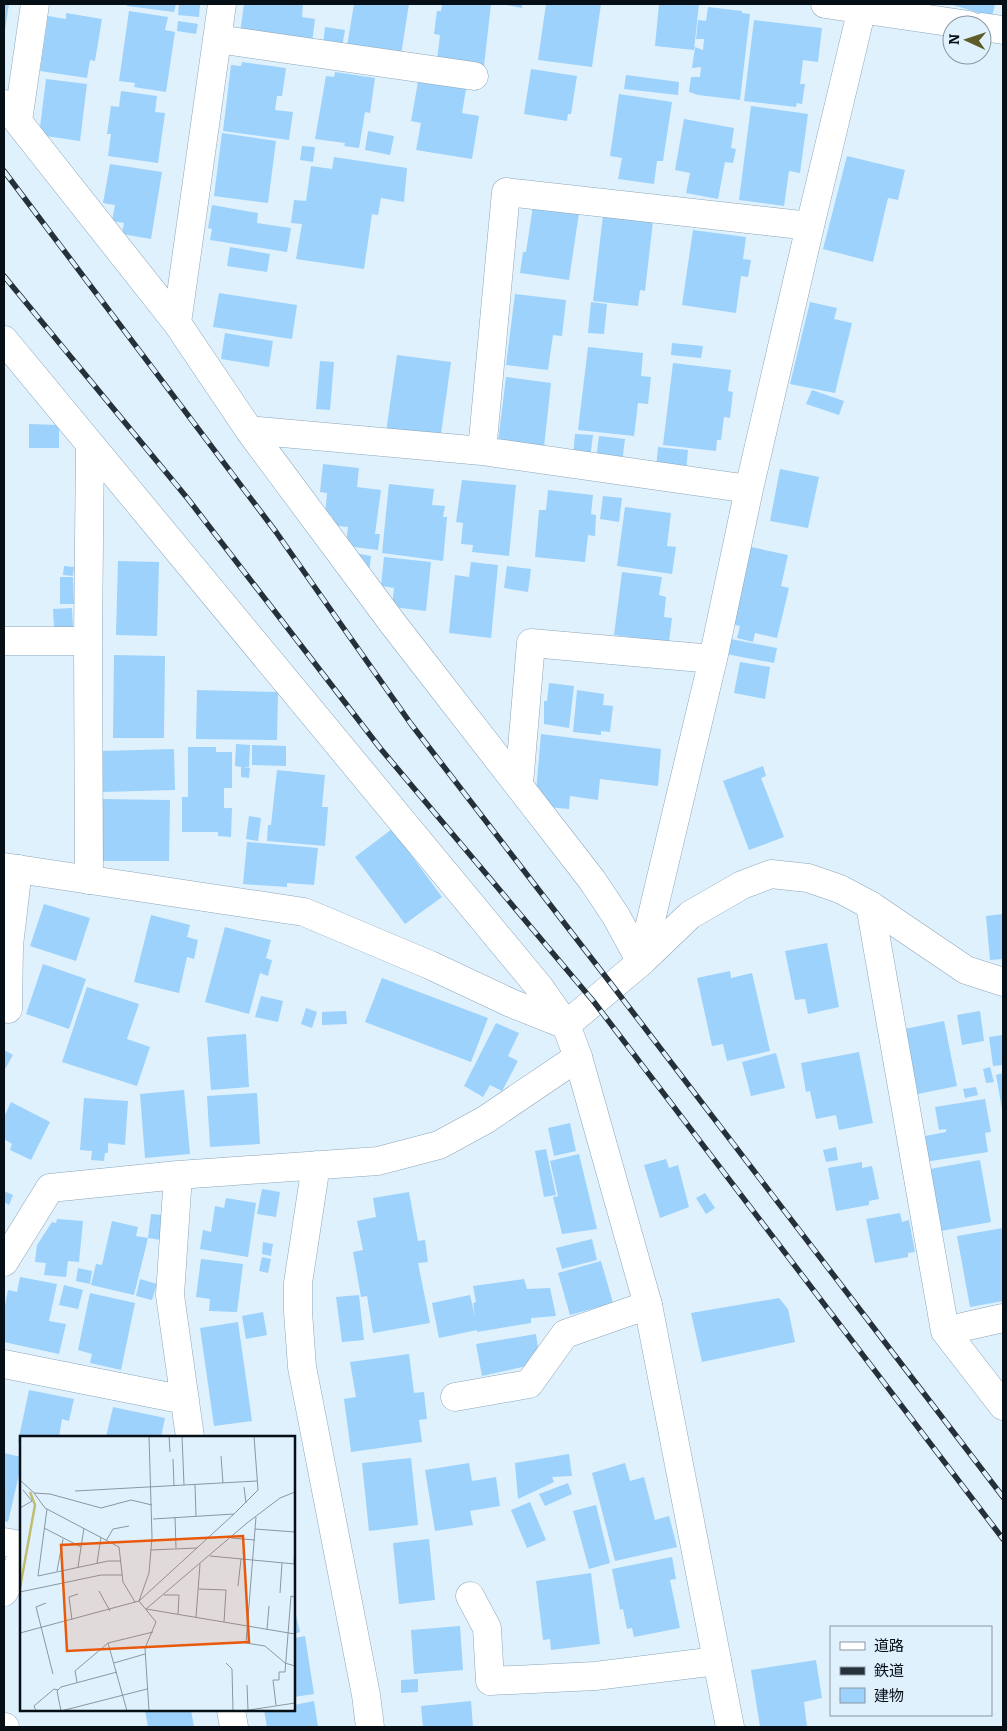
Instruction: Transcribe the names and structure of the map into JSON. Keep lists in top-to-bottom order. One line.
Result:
{"legend":["道路","鉄道","建物"],"north":"left"}
